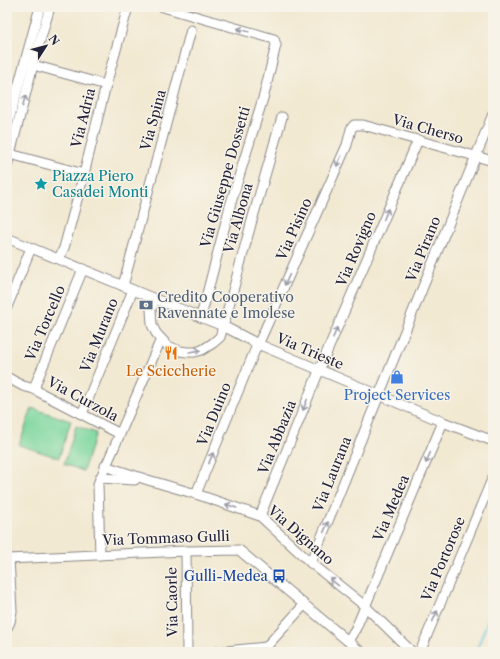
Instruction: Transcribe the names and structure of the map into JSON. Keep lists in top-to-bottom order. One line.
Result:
{"streets":{"street":["Via Adria","Via Spina","Via Cherso","Via Giuseppe Dossetti","Via Albona","Via Pisino","Via Rovigno","Via Pirano","Via Torcello","Via Murano","Via Trieste","Via Curzola","Via Duino","Via Abbazia","Via Laurana","Via Medea","Via Dignano","Via Tommaso Gulli","Via Portorose","Via Caorle"]},"crossings":[["Via Adria","Via Trieste"],["Via Spina","Via Trieste"],["Via Cherso","Via Pisino"],["Via Cherso","Via Rovigno"],["Via Cherso","Via Pirano"],["Via Giuseppe Dossetti","Via Trieste"],["Via Albona","Via Trieste"],["Via Pisino","Via Trieste"],["Via Pisino","Via Duino"],["Via Rovigno","Via Trieste"],["Via Rovigno","Via Abbazia"],["Via Pirano","Via Trieste"],["Via Pirano","Via Laurana"],["Via Torcello","Via Trieste"],["Via Torcello","Via Curzola"],["Via Murano","Via Trieste"],["Via Murano","Via Curzola"],["Via Trieste","Via Duino"],["Via Trieste","Via Abbazia"],["Via Trieste","Via Laurana"],["Via Trieste","Via Medea"],["Via Curzola","Via Dignano"],["Via Curzola","Via Tommaso Gulli"],["Via Duino","Via Dignano"],["Via Abbazia","Via Dignano"],["Via Laurana","Via Dignano"],["Via Medea","Via Dignano"],["Via Medea","Via Tommaso Gulli"],["Via Tommaso Gulli","Via Caorle"]],"one_way":["Via Pisino","Via Rovigno","Via Duino","Via Abbazia","Via Laurana","Via Medea","Via Portorose"],"places":{"place":["Piazza Piero Casadei Monti"],"bank":["Credito Cooperativo Ravennate e Imolese"],"restaurant":["Le Sciccherie"],"shop":["Project Services"],"bus stop":["Gulli-Medea"]},"north":"top right"}
